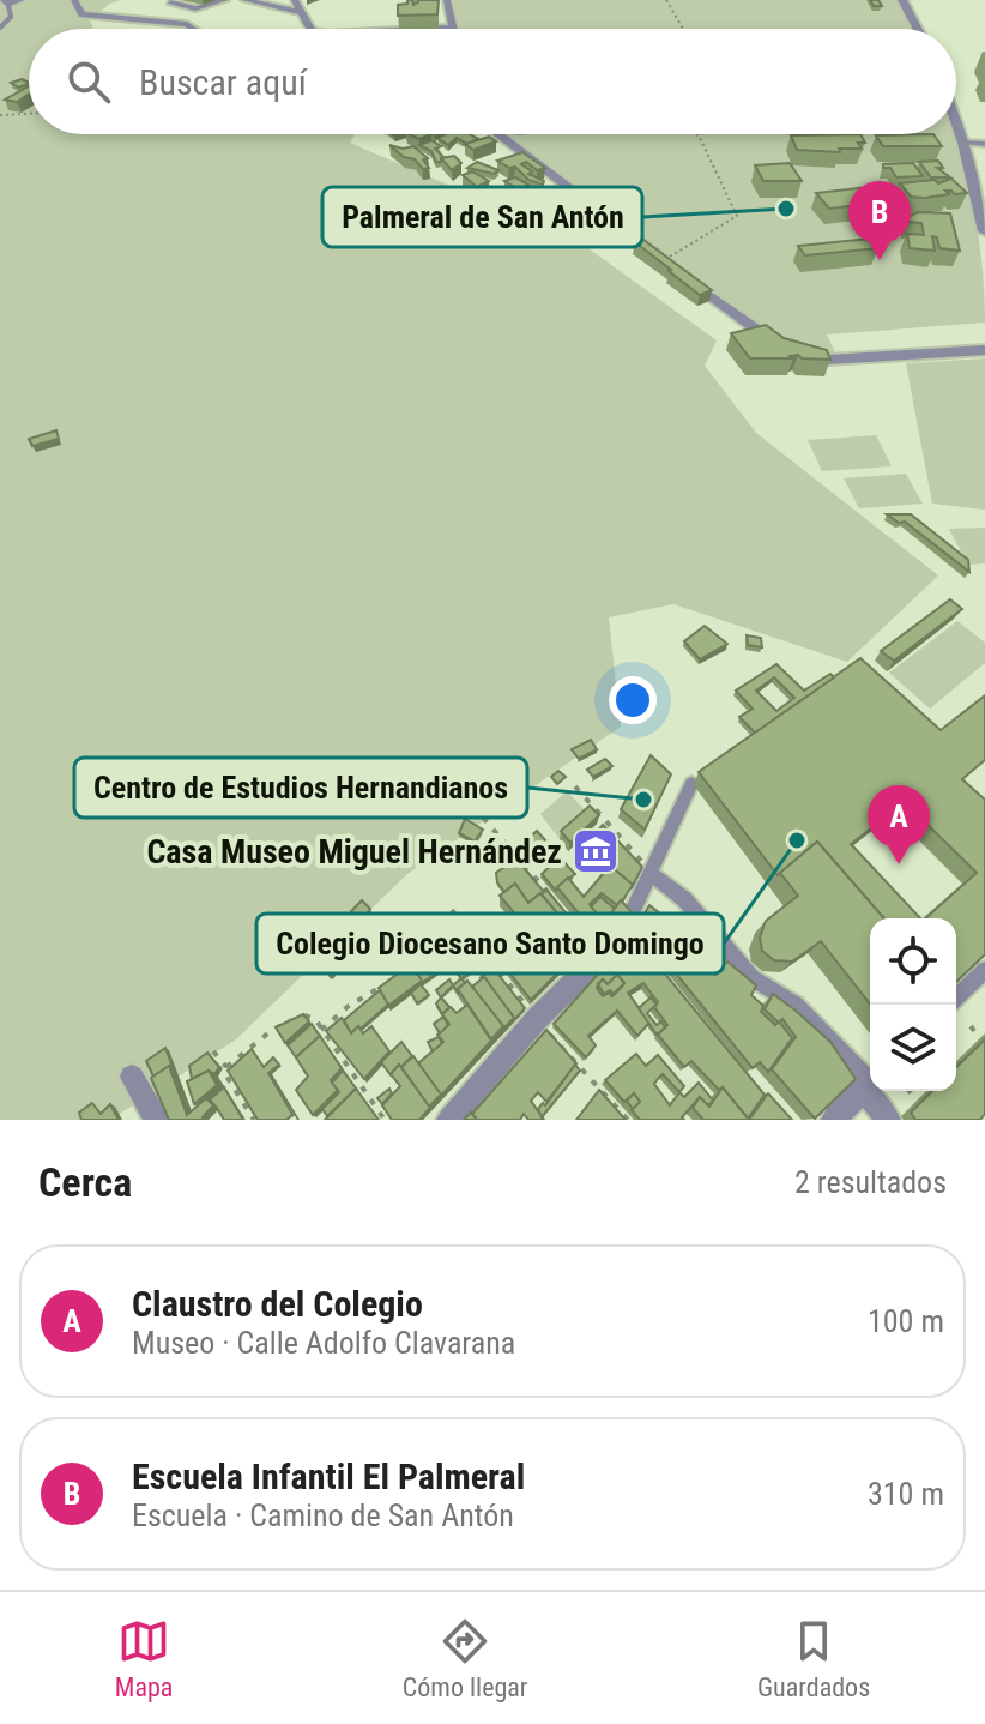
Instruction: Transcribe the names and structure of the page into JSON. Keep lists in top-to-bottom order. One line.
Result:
{"places":{"other":["Palmeral de San Antón","Centro de Estudios Hernandianos","Colegio Diocesano Santo Domingo"],"museum":["Casa Museo Miguel Hernández"]},"page":{"search":"Buscar aquí","pins":["B","A"],"heading":["Cerca","2 resultados"],"list":[{"mark":"A","name":"Claustro del Colegio","note":"Museo · Calle Adolfo Clavarana","value":"100 m"},{"mark":"B","name":"Escuela Infantil El Palmeral","note":"Escuela · Camino de San Antón","value":"310 m"}],"nav":["Mapa","Cómo llegar","Guardados"]}}
